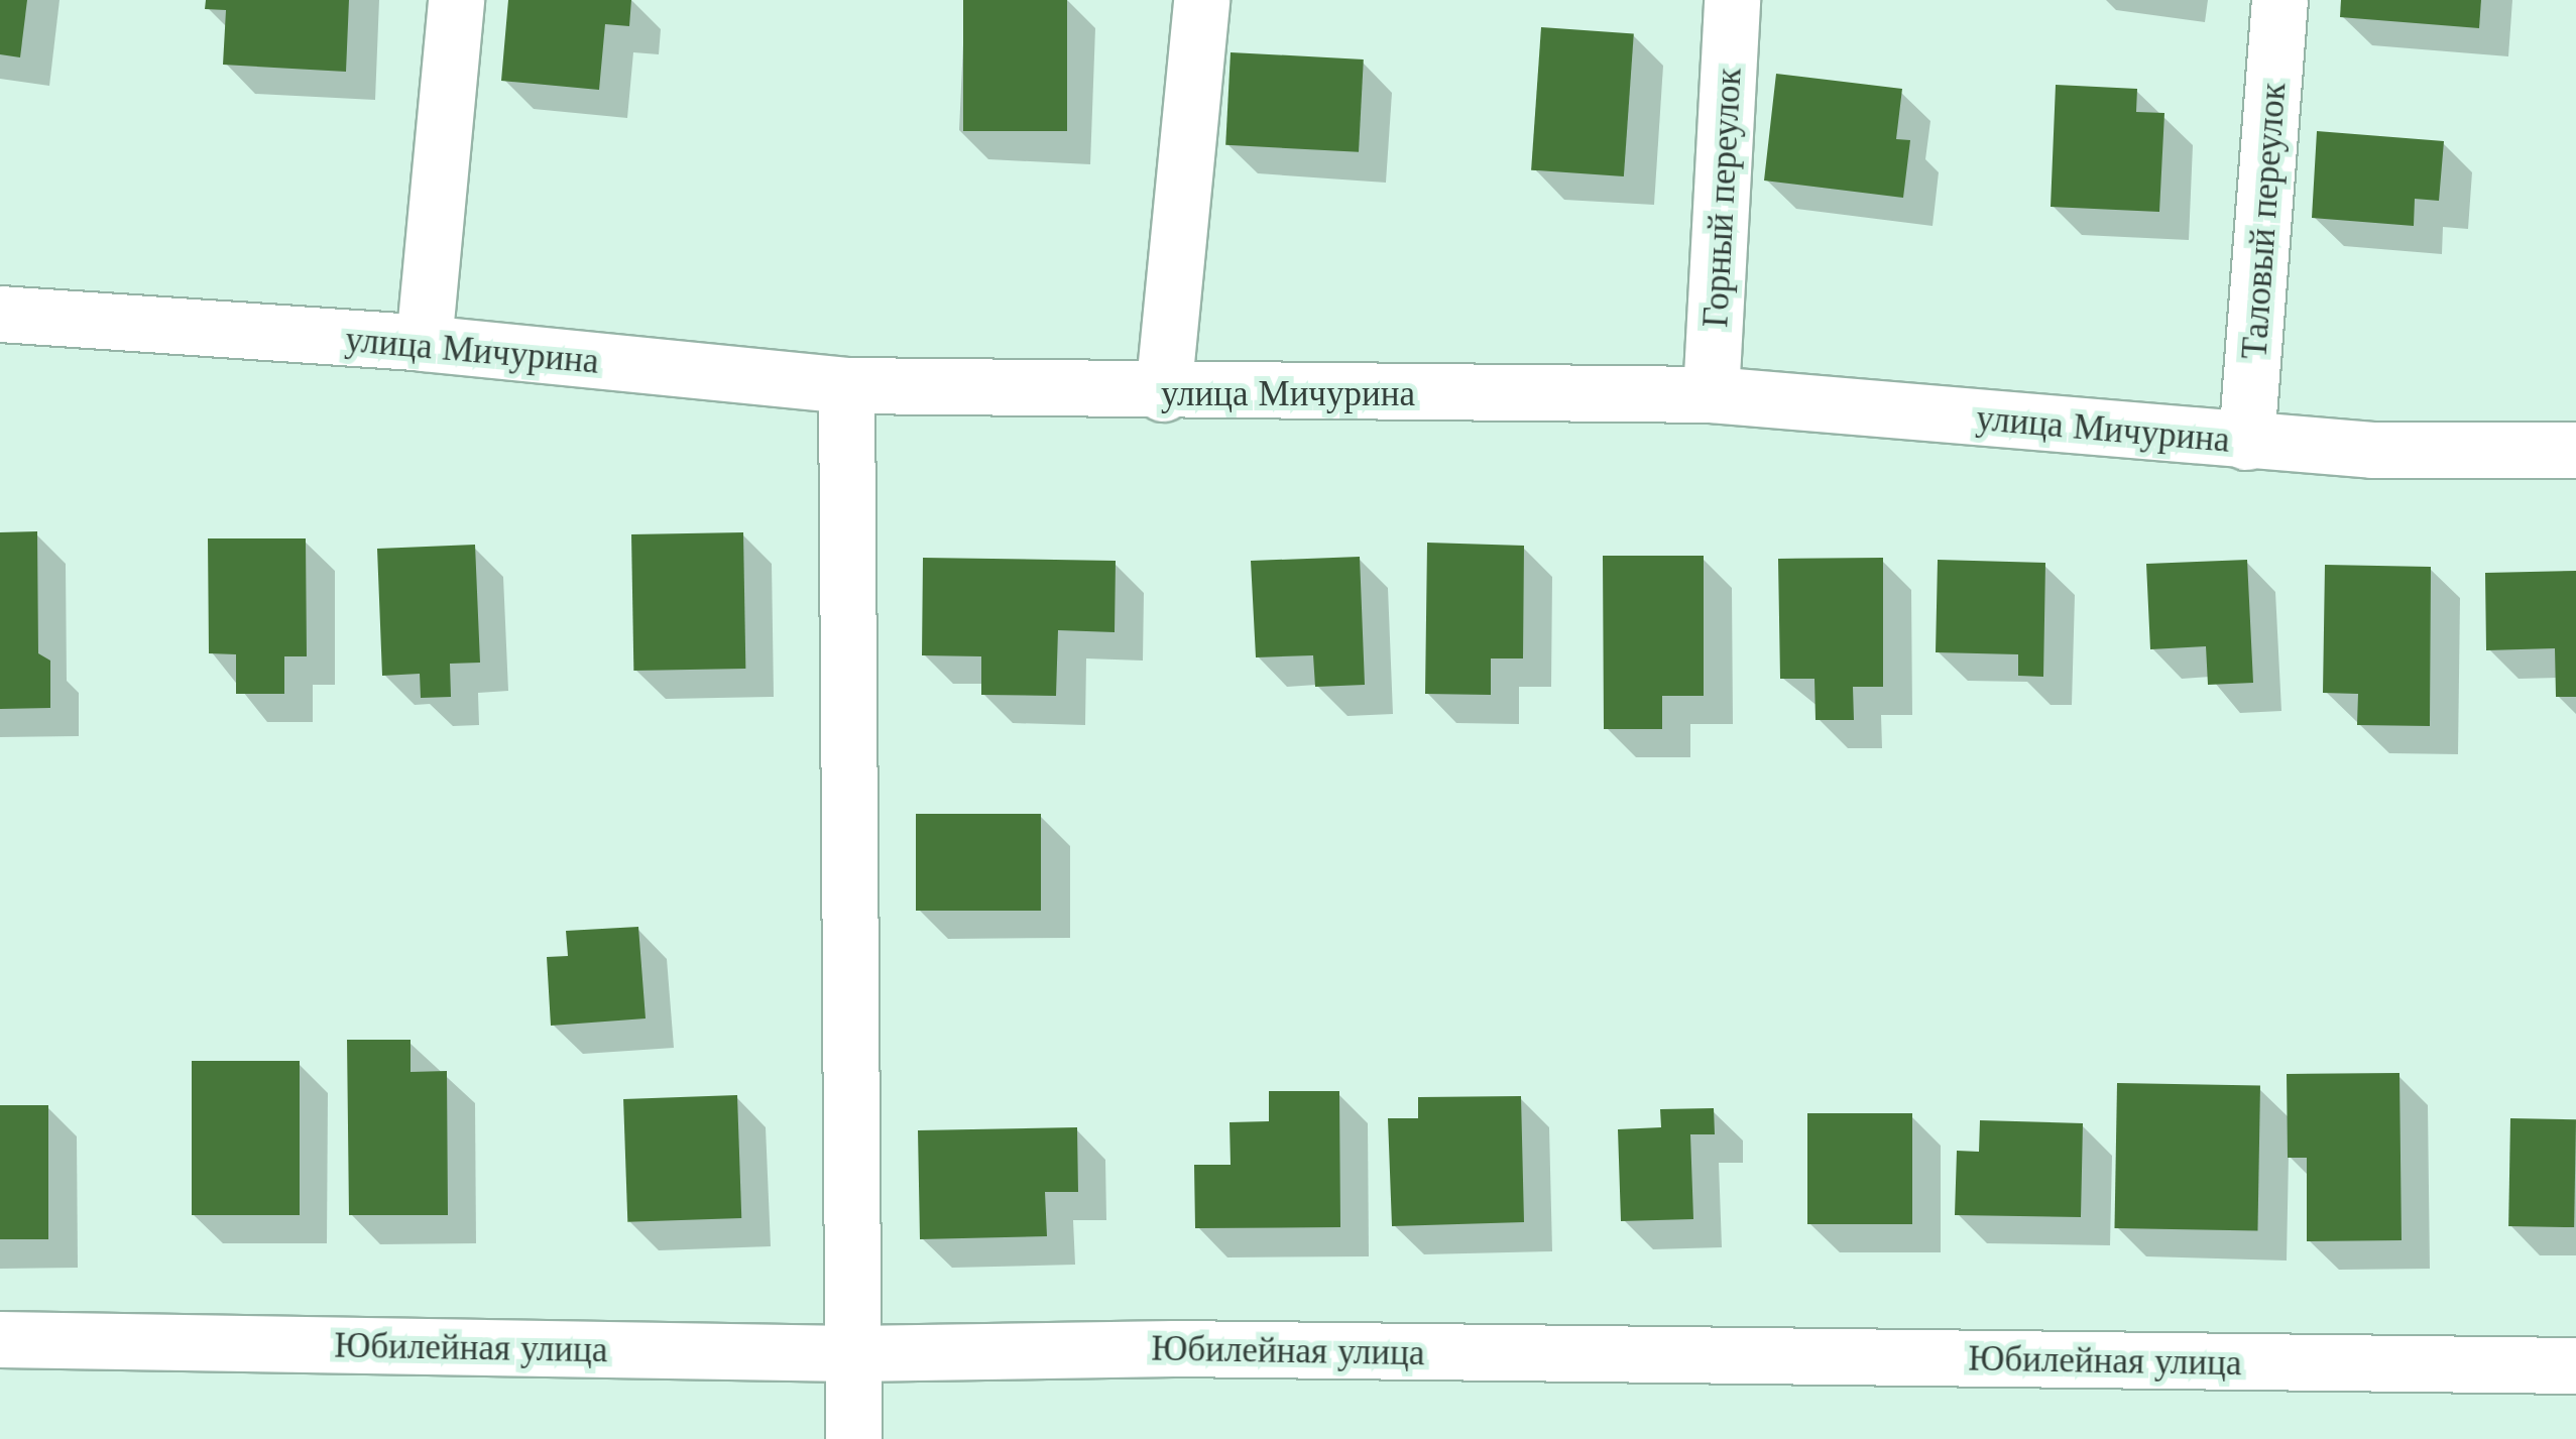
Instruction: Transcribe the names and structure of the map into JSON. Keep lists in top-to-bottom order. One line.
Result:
{"streets":{"street":["Горный переулок","Таловый переулок","улица Мичурина","Юбилейная улица"]},"crossings":[["Горный переулок","улица Мичурина"],["Таловый переулок","улица Мичурина"]]}
